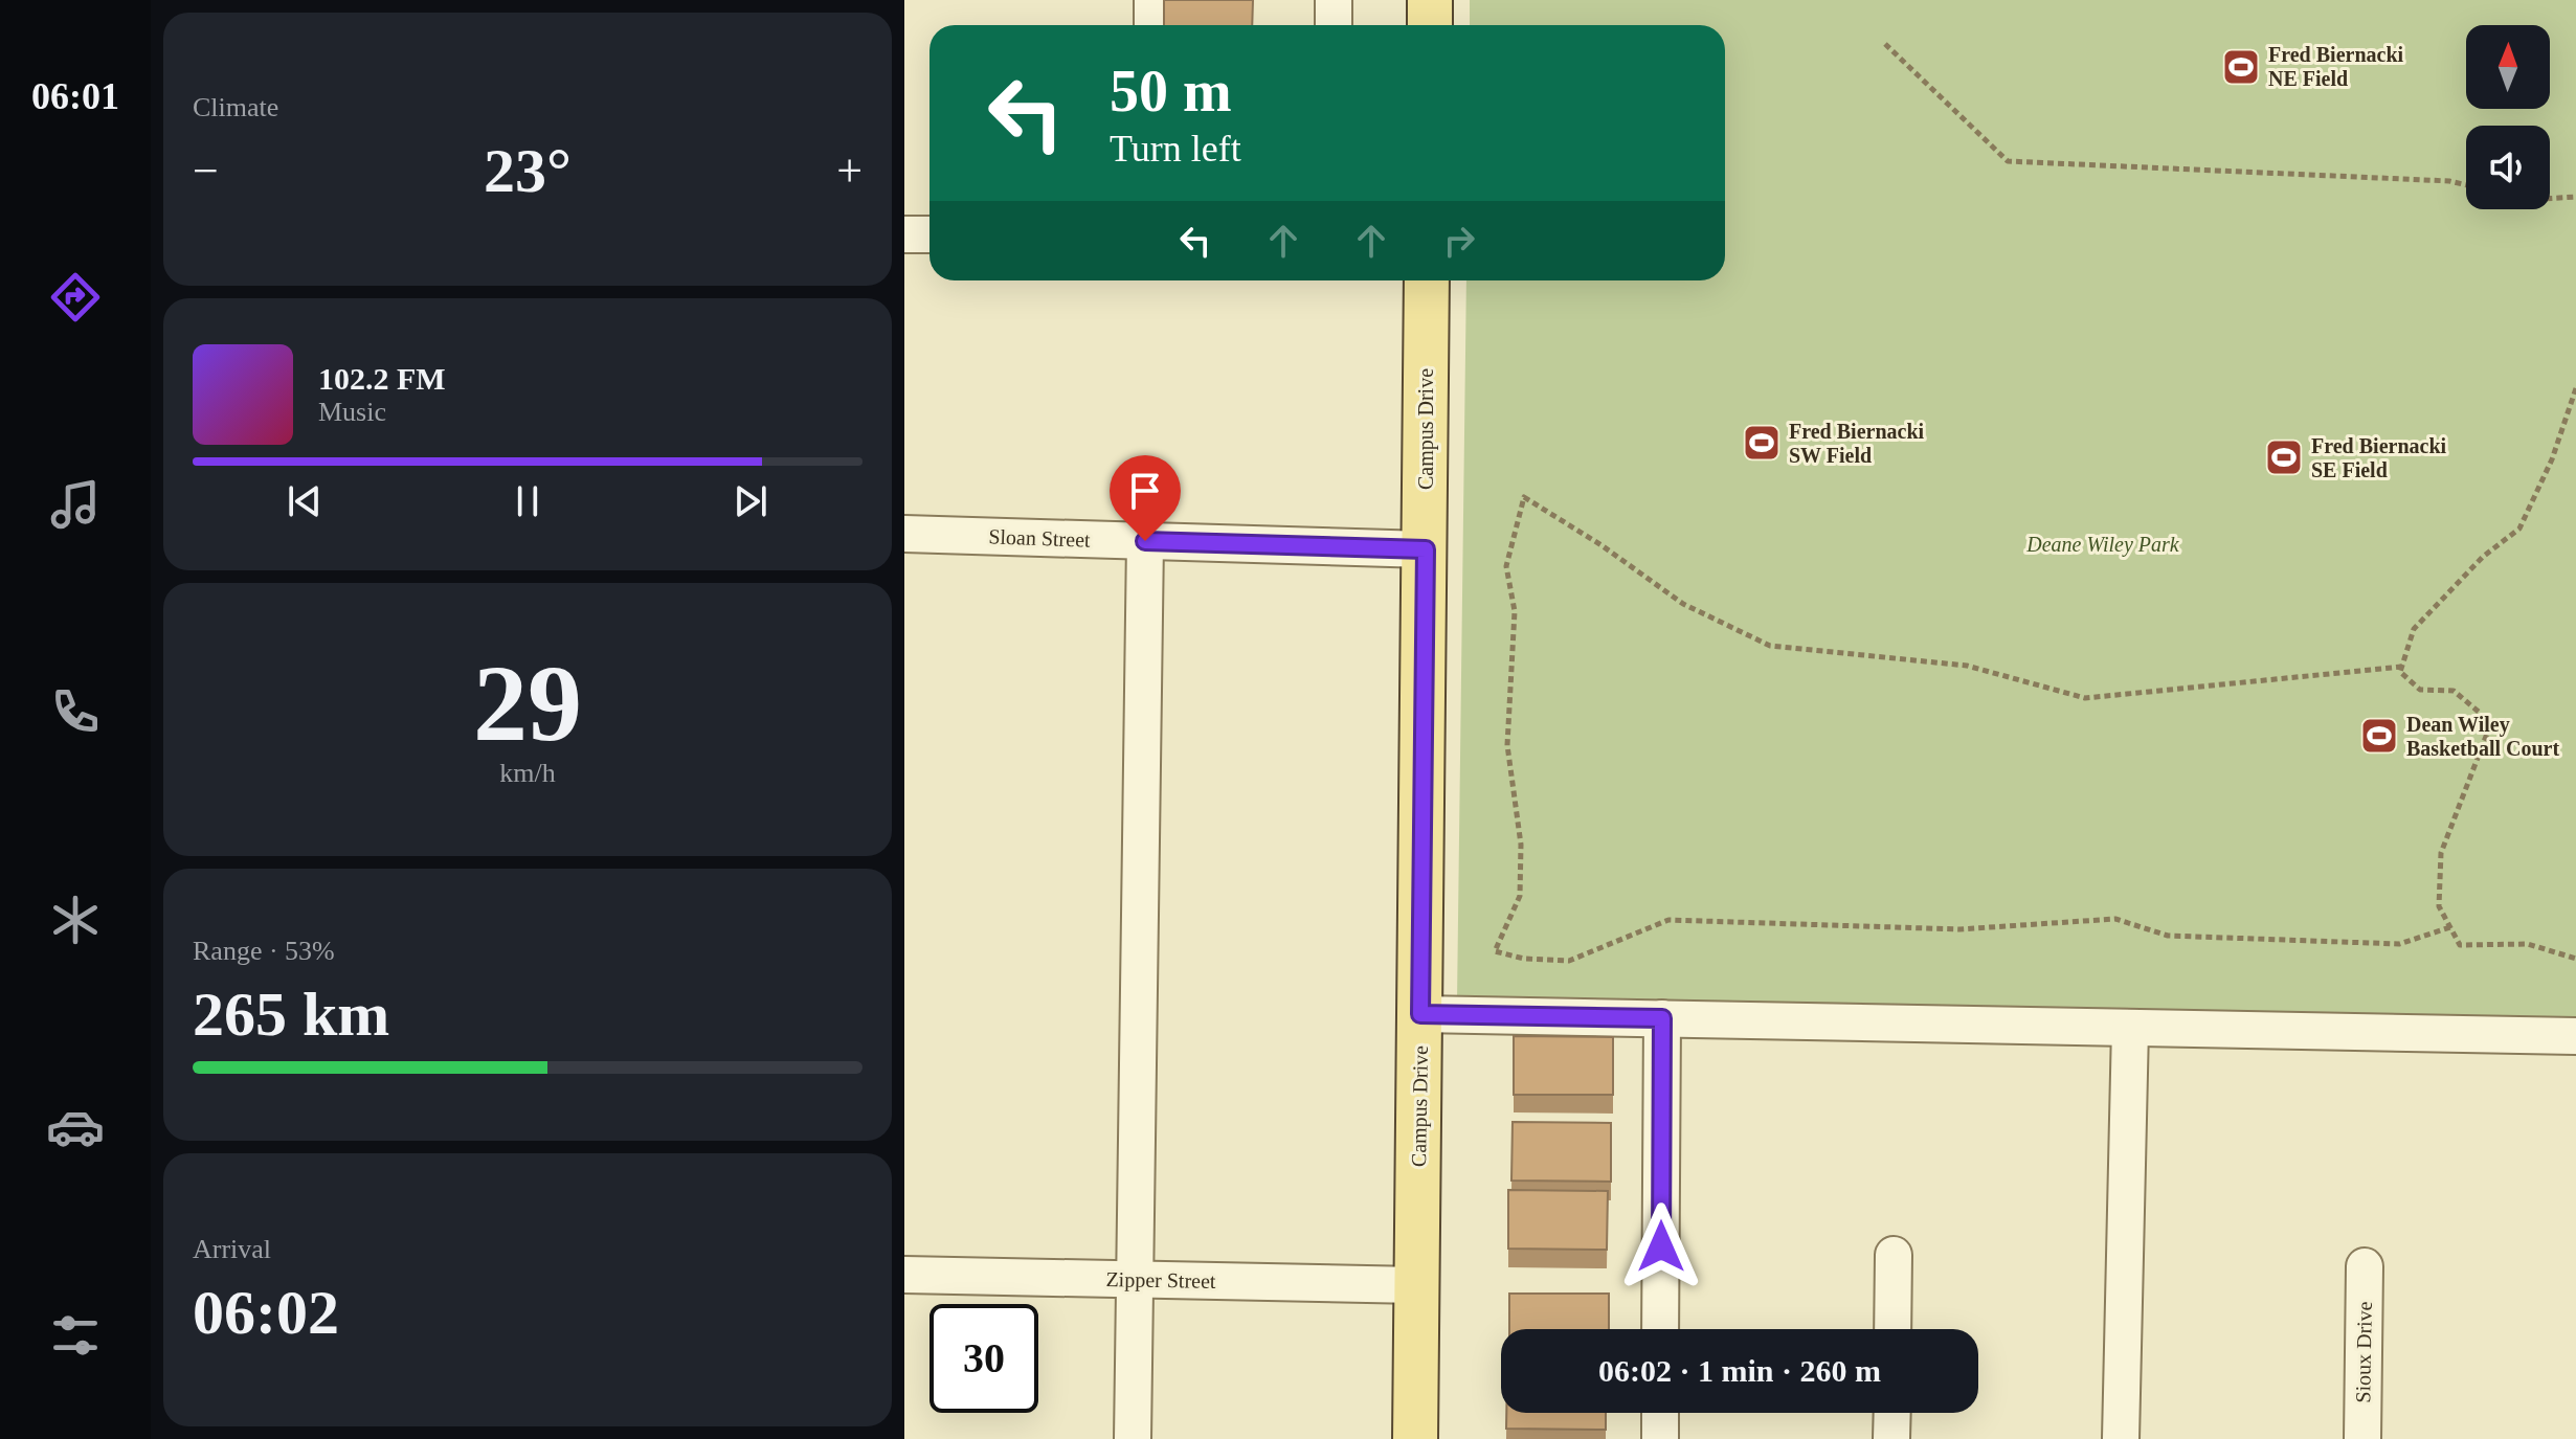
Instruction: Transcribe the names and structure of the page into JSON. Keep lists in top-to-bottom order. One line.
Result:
{"streets":{"main road":["Campus Drive"],"street":["Sloan Street","Zipper Street","Sioux Drive"]},"crossings":[["Campus Drive","Sloan Street"],["Campus Drive","Zipper Street"]],"parks":["Deane Wiley Park"],"places":{"sports":["Fred Biernacki NE Field","Fred Biernacki SW Field","Fred Biernacki SE Field","Dean Wiley Basketball Court"]},"north":"top","page":{"tabs":"06:01","tile":["Climate",["29","km/h"],["Range · 53%","265 km"],["Arrival","06:02"]],"turn":["50 m","Turn left"],"heat":["−","23°","+"],"song":["102.2 FM","Music"],"limit":"30","trip":"06:02 · 1 min · 260 m"}}
